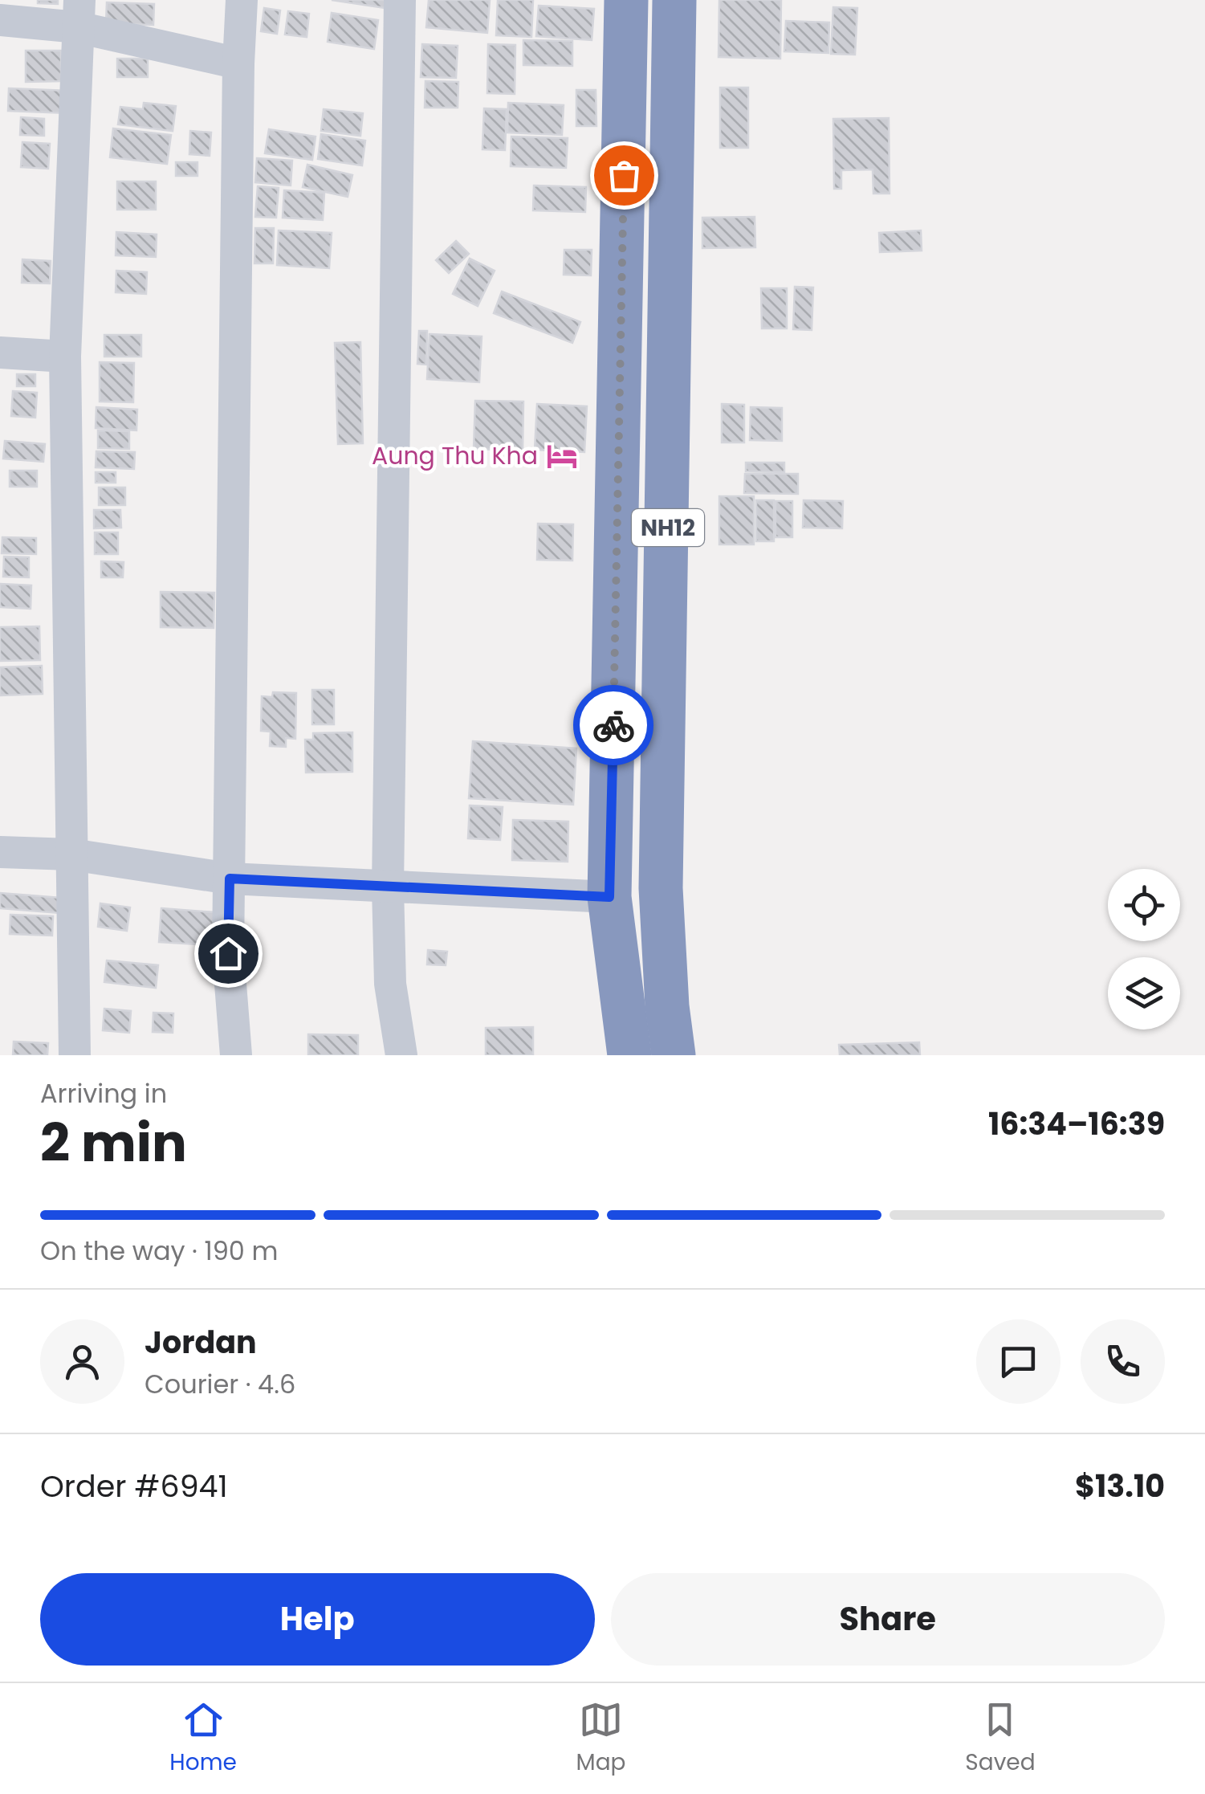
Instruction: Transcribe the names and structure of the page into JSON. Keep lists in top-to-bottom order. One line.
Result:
{"streets":{"highway":["NH12"]},"places":{"hotel":["Aung Thu Kha"]},"page":{"heading":["2 min","Arriving in","16:34–16:39"],"panel":["Jordan","Courier · 4.6","Order #6941","$13.10"],"bar":"On the way · 190 m","buttons":["Help","Share"],"tabs":["Home","Map","Saved"]}}
